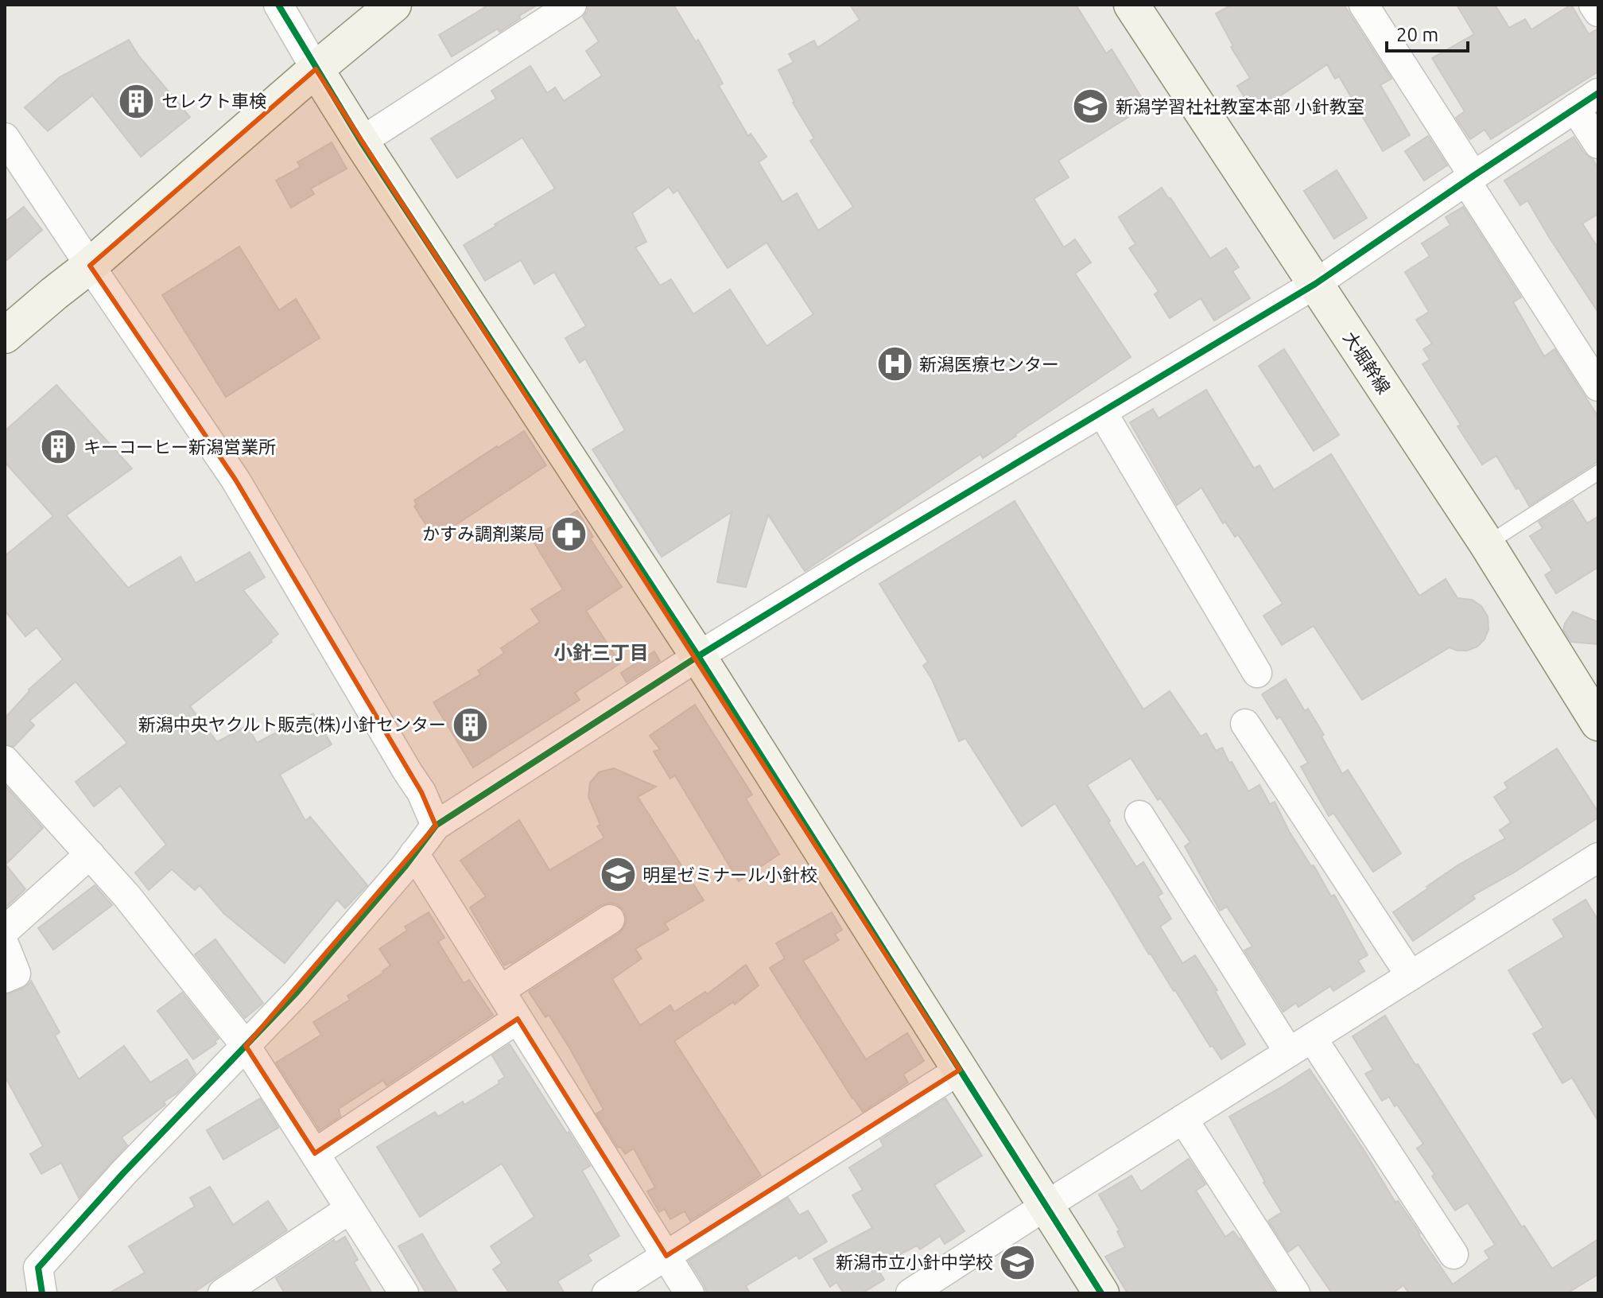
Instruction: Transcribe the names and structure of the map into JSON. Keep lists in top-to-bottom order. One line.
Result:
{"streets":{"street":["大堀幹線"]},"districts":["小針三丁目"],"places":{"building":["セレクト車検","キーコーヒー新潟営業所","新潟中央ヤクルト販売(株)小針センター"],"school or university":["新潟学習社社教室本部 小針教室","明星ゼミナール小針校","新潟市立小針中学校"],"hospital":["新潟医療センター"],"pharmacy":["かすみ調剤薬局"]},"scale_bar":"20 m"}
